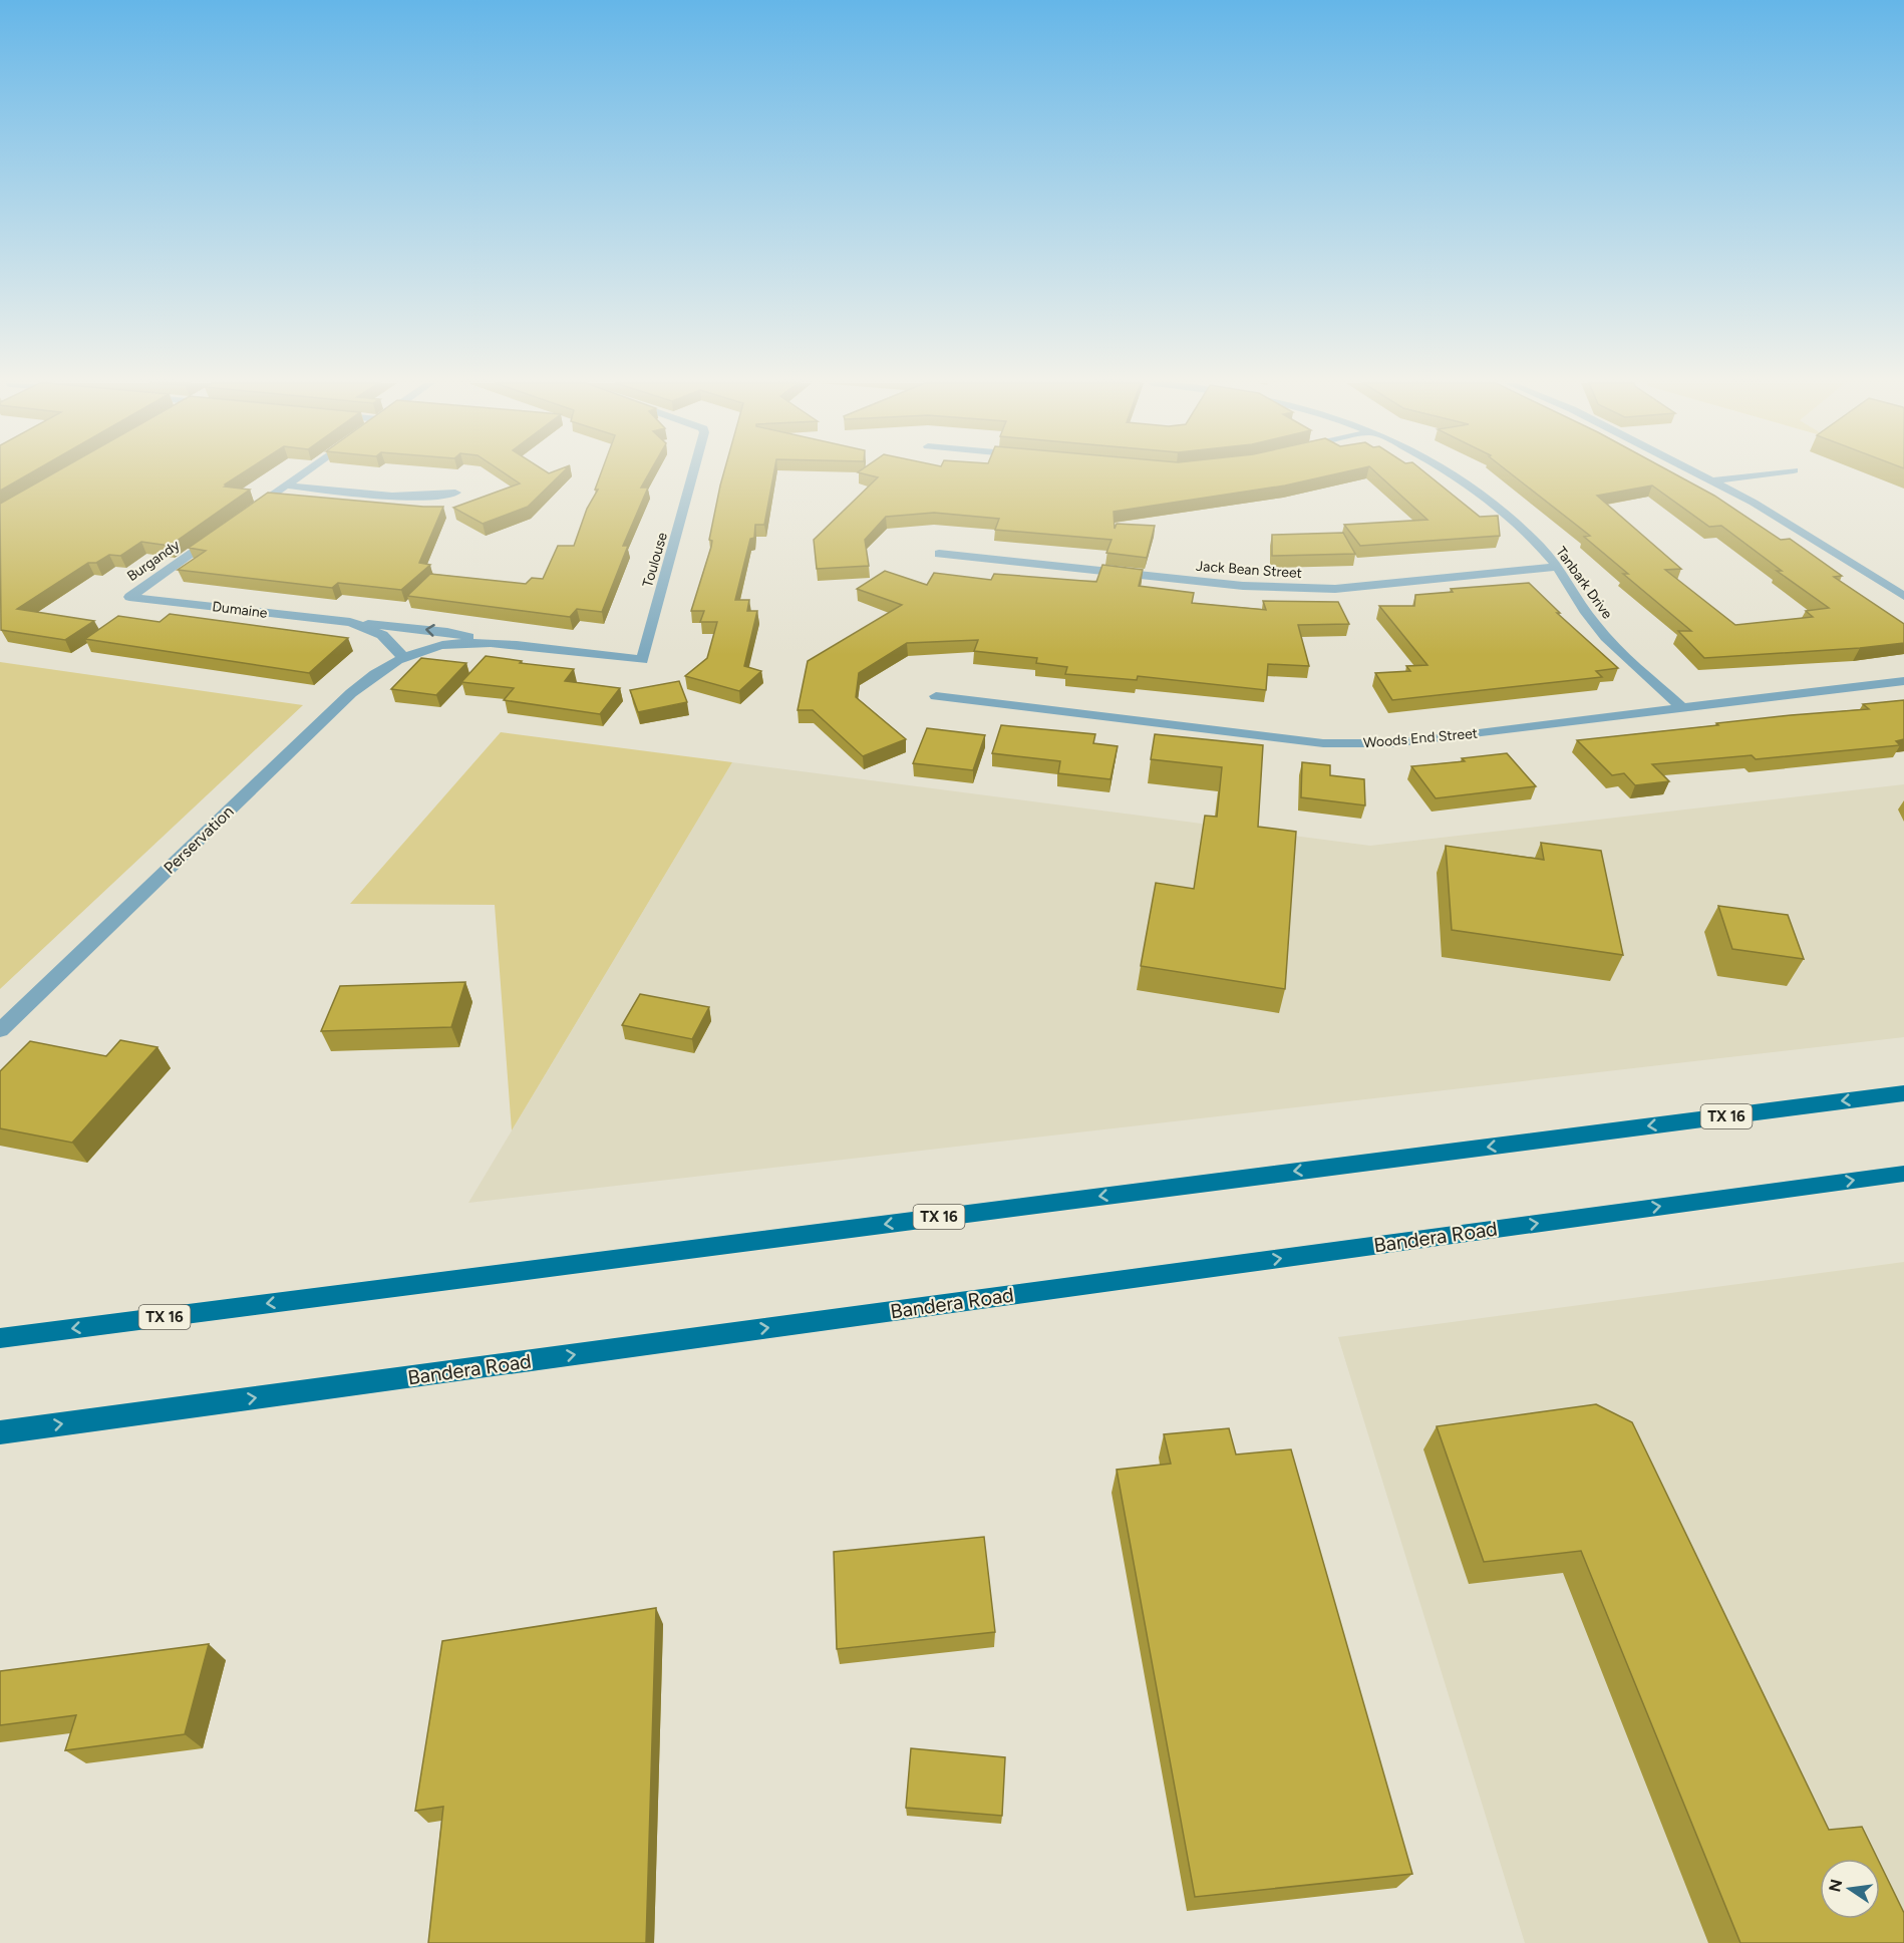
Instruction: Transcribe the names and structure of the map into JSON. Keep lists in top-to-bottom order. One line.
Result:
{"streets":{"main road":["TX 16","Bandera Road"],"street":["Toulouse","Burgandy","Jack Bean Street","Tanbark Drive","Dumaine","Woods End Street","Perservation"]},"crossings":[["Toulouse","Dumaine"],["Burgandy","Dumaine"],["Jack Bean Street","Tanbark Drive"],["Tanbark Drive","Woods End Street"],["Dumaine","Perservation"]],"north":"left"}
